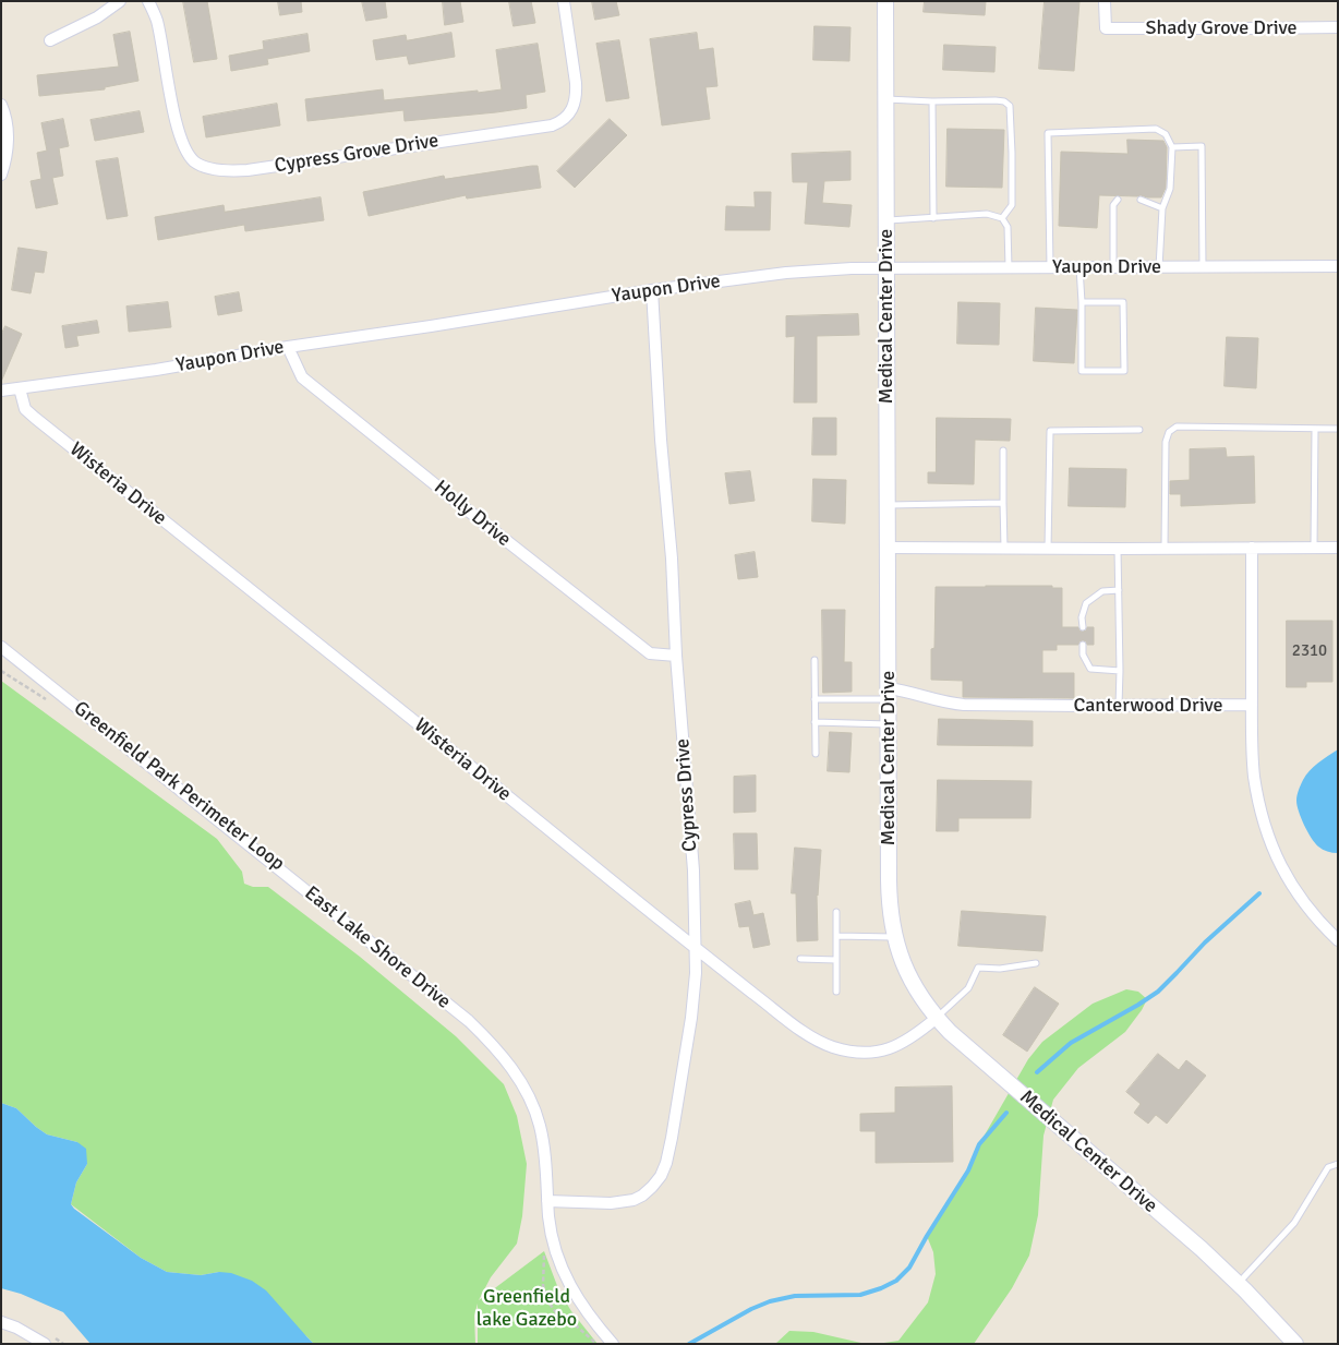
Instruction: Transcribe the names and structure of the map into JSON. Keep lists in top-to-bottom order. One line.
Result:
{"streets":{"street":["Shady Grove Drive","Cypress Grove Drive","Yaupon Drive","Medical Center Drive","Wisteria Drive","Holly Drive","Canterwood Drive","Cypress Drive","East Lake Shore Drive"],"path":["Greenfield Park Perimeter Loop"]},"crossings":[["Yaupon Drive","Medical Center Drive"],["Yaupon Drive","Wisteria Drive"],["Yaupon Drive","Holly Drive"],["Yaupon Drive","Cypress Drive"],["Medical Center Drive","Wisteria Drive"],["Medical Center Drive","Canterwood Drive"],["Wisteria Drive","Cypress Drive"],["Holly Drive","Cypress Drive"],["Cypress Drive","East Lake Shore Drive"]],"parks":["Greenfield lake Gazebo"],"house_numbers":["2310"]}
